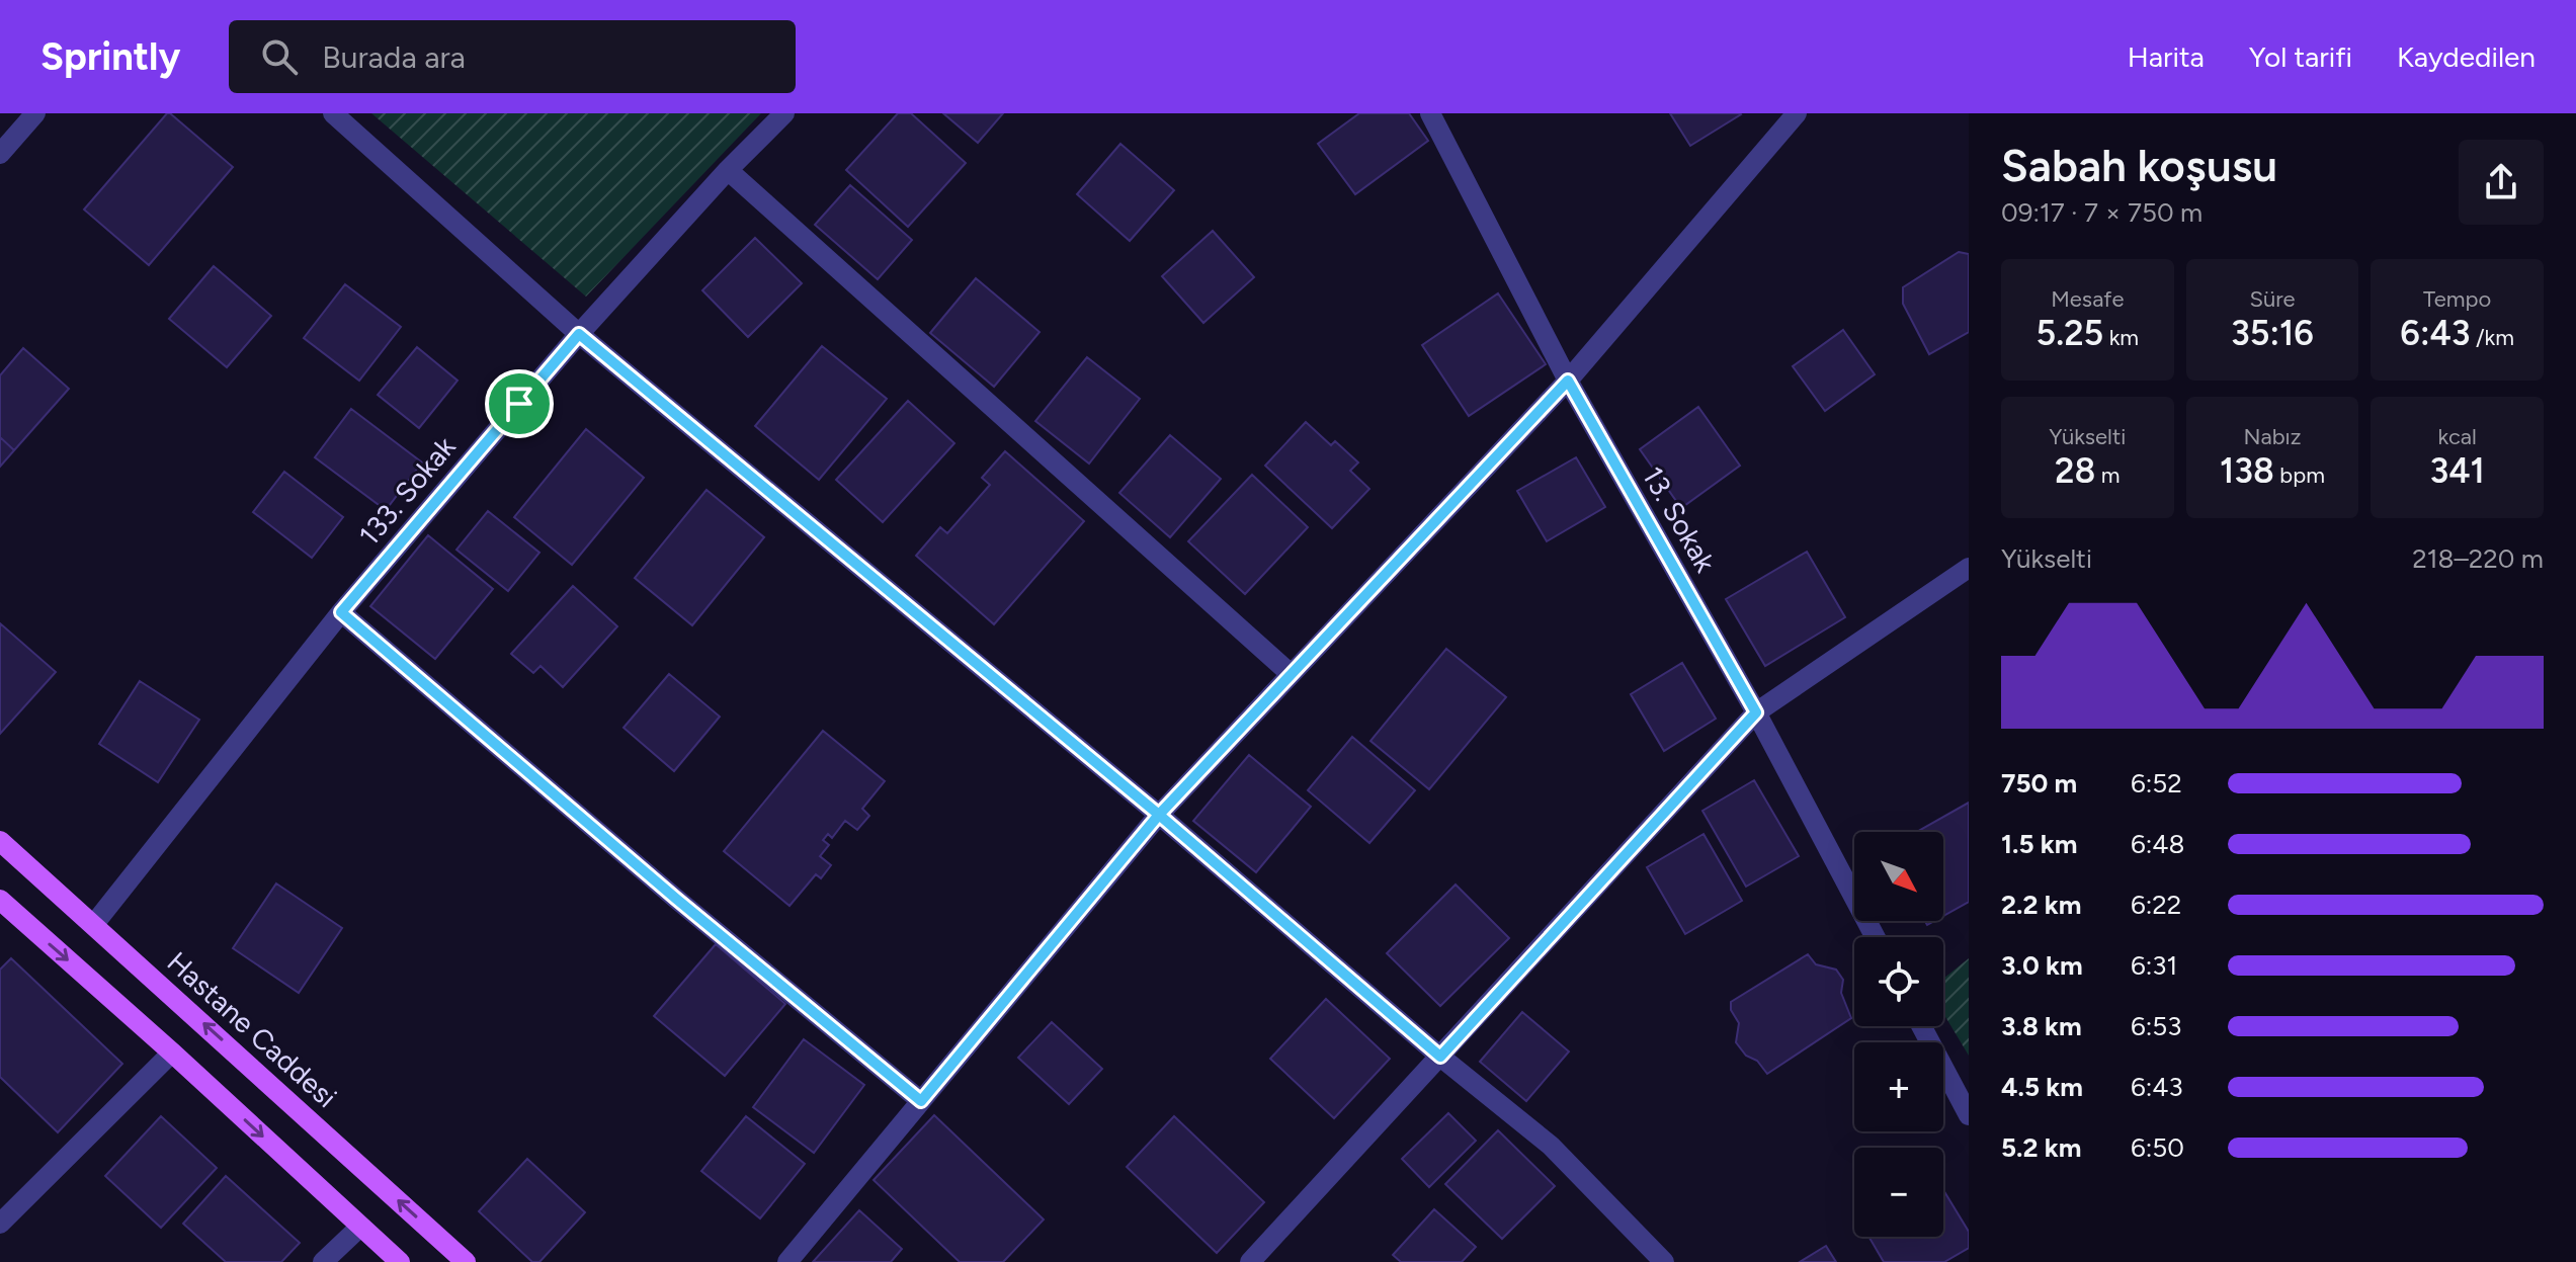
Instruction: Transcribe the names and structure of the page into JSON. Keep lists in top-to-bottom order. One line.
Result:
{"streets":{"main road":["Hastane Caddesi"],"street":["133. Sokak","13. Sokak"]},"crossings":[["133. Sokak","Hastane Caddesi"]],"north":"bottom right","page":{"header":"Sprintly","search":"Burada ara","nav":["Harita","Yol tarifi","Kaydedilen"],"heading":["Sabah koşusu","09:17 · 7 × 750 m"],"stats":[["Mesafe","5.25 km"],["Süre","35:16"],["Tempo","6:43 /km"],["Yükselti","28 m"],["Nabız","138 bpm"],["kcal","341"]],"chart":["Yükselti","218–220 m"],"list":[{"name":"750 m","note":"6:52"},{"name":"1.5 km","note":"6:48"},{"name":"2.2 km","note":"6:22"},{"name":"3.0 km","note":"6:31"},{"name":"3.8 km","note":"6:53"},{"name":"4.5 km","note":"6:43"},{"name":"5.2 km","note":"6:50"}],"map_buttons":["+","−"]}}
